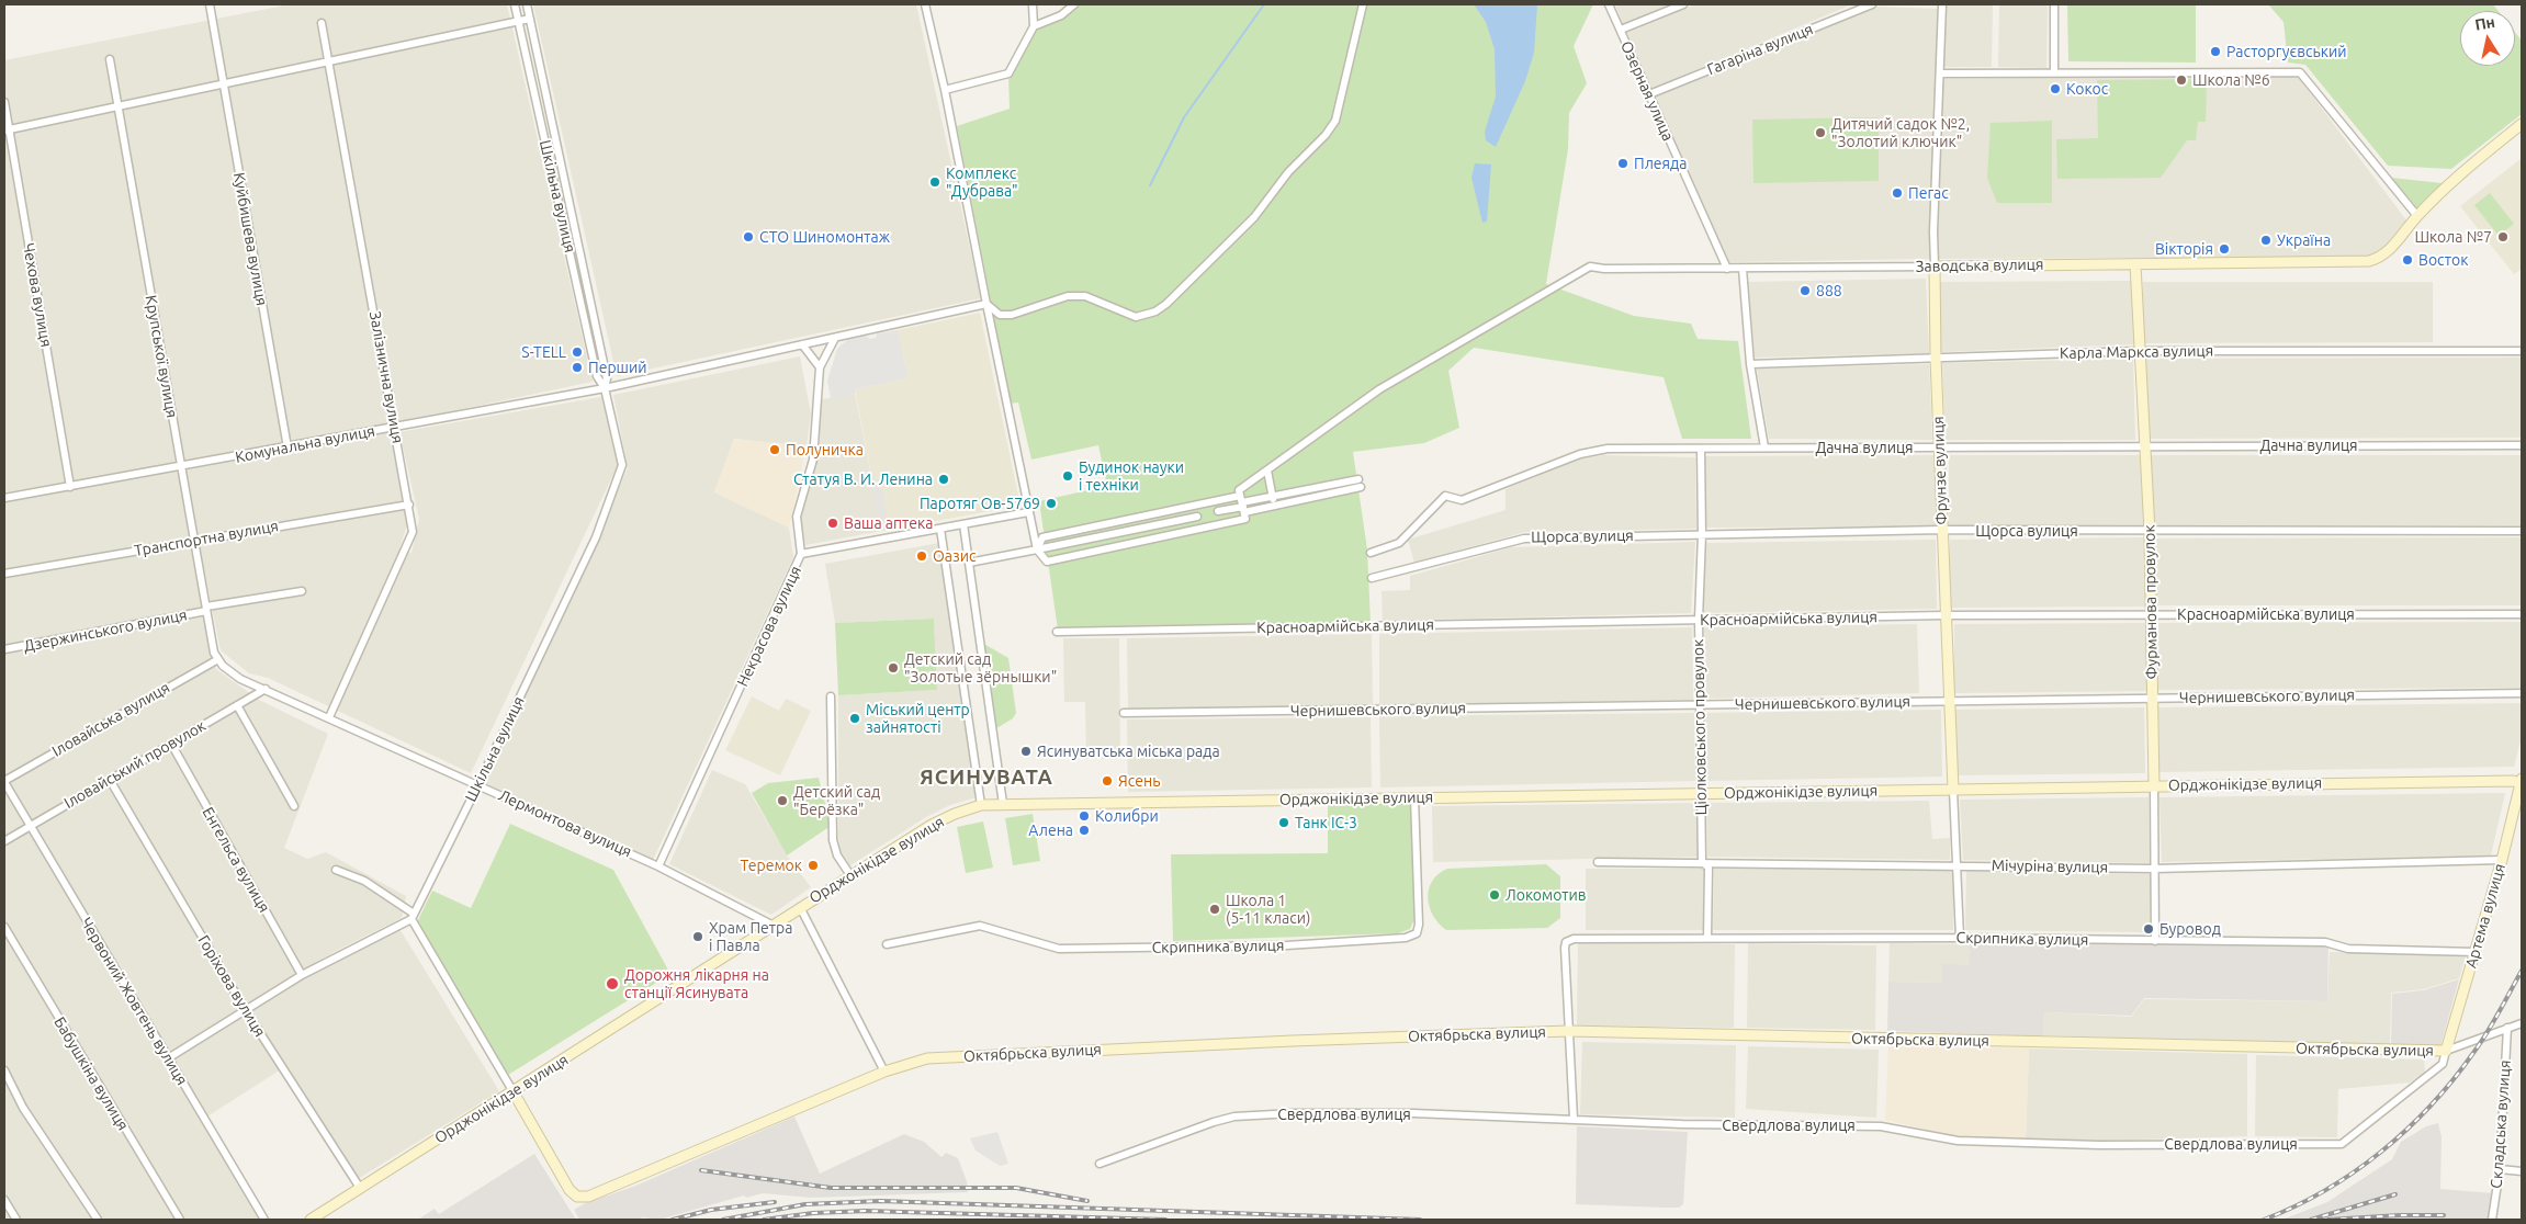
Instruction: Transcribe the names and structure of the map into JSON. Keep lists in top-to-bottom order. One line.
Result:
{"streets":{"main road":["Заводська вулиця","Фрунзе вулиця","Фурманова провулок","Орджонікідзе вулиця","Артема вулиця","Октябрьска вулиця"],"street":["Гагаріна вулиця","Озерная улица","Шкільна вулиця","Куйбишева вулиця","Чехова вулиця","Карла Маркса вулиця","Крупської вулиця","Залізнична вулиця","Комунальна вулиця","Дачна вулиця","Щорса вулиця","Транспортна вулиця","Красноармійська вулиця","Некрасова вулиця","Дзержинського вулиця","Чернишевського вулиця","Іловайська вулиця","Ціолковського провулок","Іловайський провулок","Лермонтова вулиця","Енгельса вулиця","Мічуріна вулиця","Скрипника вулиця","Горіхова вулиця","Червоний Жовтень вулиця","Бабушкіна вулиця","Свердлова вулиця","Складська вулиця"]},"crossings":[["Гагаріна вулиця","Озерная улица"],["Озерная улица","Заводська вулиця"],["Шкільна вулиця","Комунальна вулиця"],["Шкільна вулиця","Лермонтова вулиця"],["Куйбишева вулиця","Комунальна вулиця"],["Заводська вулиця","Фрунзе вулиця"],["Заводська вулиця","Фурманова провулок"],["Чехова вулиця","Комунальна вулиця"],["Карла Маркса вулиця","Фрунзе вулиця"],["Карла Маркса вулиця","Фурманова провулок"],["Крупської вулиця","Комунальна вулиця"],["Крупської вулиця","Транспортна вулиця"],["Крупської вулиця","Дзержинського вулиця"],["Крупської вулиця","Іловайська вулиця"],["Крупської вулиця","Лермонтова вулиця"],["Залізнична вулиця","Комунальна вулиця"],["Залізнична вулиця","Транспортна вулиця"],["Залізнична вулиця","Лермонтова вулиця"],["Дачна вулиця","Фрунзе вулиця"],["Дачна вулиця","Фурманова провулок"],["Дачна вулиця","Ціолковського провулок"],["Фрунзе вулиця","Щорса вулиця"],["Фрунзе вулиця","Красноармійська вулиця"],["Фрунзе вулиця","Чернишевського вулиця"],["Фрунзе вулиця","Орджонікідзе вулиця"],["Фрунзе вулиця","Мічуріна вулиця"],["Фрунзе вулиця","Скрипника вулиця"],["Щорса вулиця","Фурманова провулок"],["Щорса вулиця","Ціолковського провулок"],["Фурманова провулок","Красноармійська вулиця"],["Фурманова провулок","Чернишевського вулиця"],["Фурманова провулок","Орджонікідзе вулиця"],["Фурманова провулок","Мічуріна вулиця"],["Фурманова провулок","Скрипника вулиця"],["Красноармійська вулиця","Ціолковського провулок"],["Некрасова вулиця","Лермонтова вулиця"],["Чернишевського вулиця","Ціолковського провулок"],["Іловайська вулиця","Лермонтова вулиця"],["Іловайська вулиця","Червоний Жовтень вулиця"],["Ціолковського провулок","Орджонікідзе вулиця"],["Ціолковського провулок","Мічуріна вулиця"],["Ціолковського провулок","Скрипника вулиця"],["Іловайський провулок","Лермонтова вулиця"],["Іловайський провулок","Енгельса вулиця"],["Іловайський провулок","Горіхова вулиця"],["Іловайський провулок","Червоний Жовтень вулиця"],["Орджонікідзе вулиця","Лермонтова вулиця"],["Орджонікідзе вулиця","Артема вулиця"],["Орджонікідзе вулиця","Скрипника вулиця"],["Орджонікідзе вулиця","Горіхова вулиця"],["Орджонікідзе вулиця","Октябрьска вулиця"],["Мічуріна вулиця","Артема вулиця"],["Артема вулиця","Скрипника вулиця"],["Артема вулиця","Октябрьска вулиця"],["Артема вулиця","Свердлова вулиця"],["Скрипника вулиця","Октябрьска вулиця"],["Октябрьска вулиця","Свердлова вулиця"],["Октябрьска вулиця","Складська вулиця"]],"districts":["ЯСИНУВАТА"],"places":["Расторгуєвський","Школа №6","Кокос","Дитячий садок №2, \"Золотий ключик\"","Плеяда","Комплекс \"Дубрава\"","Пегас","СТО Шиномонтаж","Школа №7","Україна","Вікторія","Восток","888","S-TELL","Перший","Полуничка","Будинок науки і техніки","Статуя В. И. Ленина","Паротяг Ов-5769","Ваша аптека","Оазис","Детский сад \"Золотые зёрнышки\"","Міський центр зайнятості","Ясинуватська міська рада","Ясень","Детский сад \"Берёзка\"","Колибри","Танк ІС-3","Алена","Теремок","Локомотив","Школа 1 (5-11 класи)","Буровод","Храм Петра і Павла","Дорожня лікарня на станції Ясинувата"],"north":"top"}
